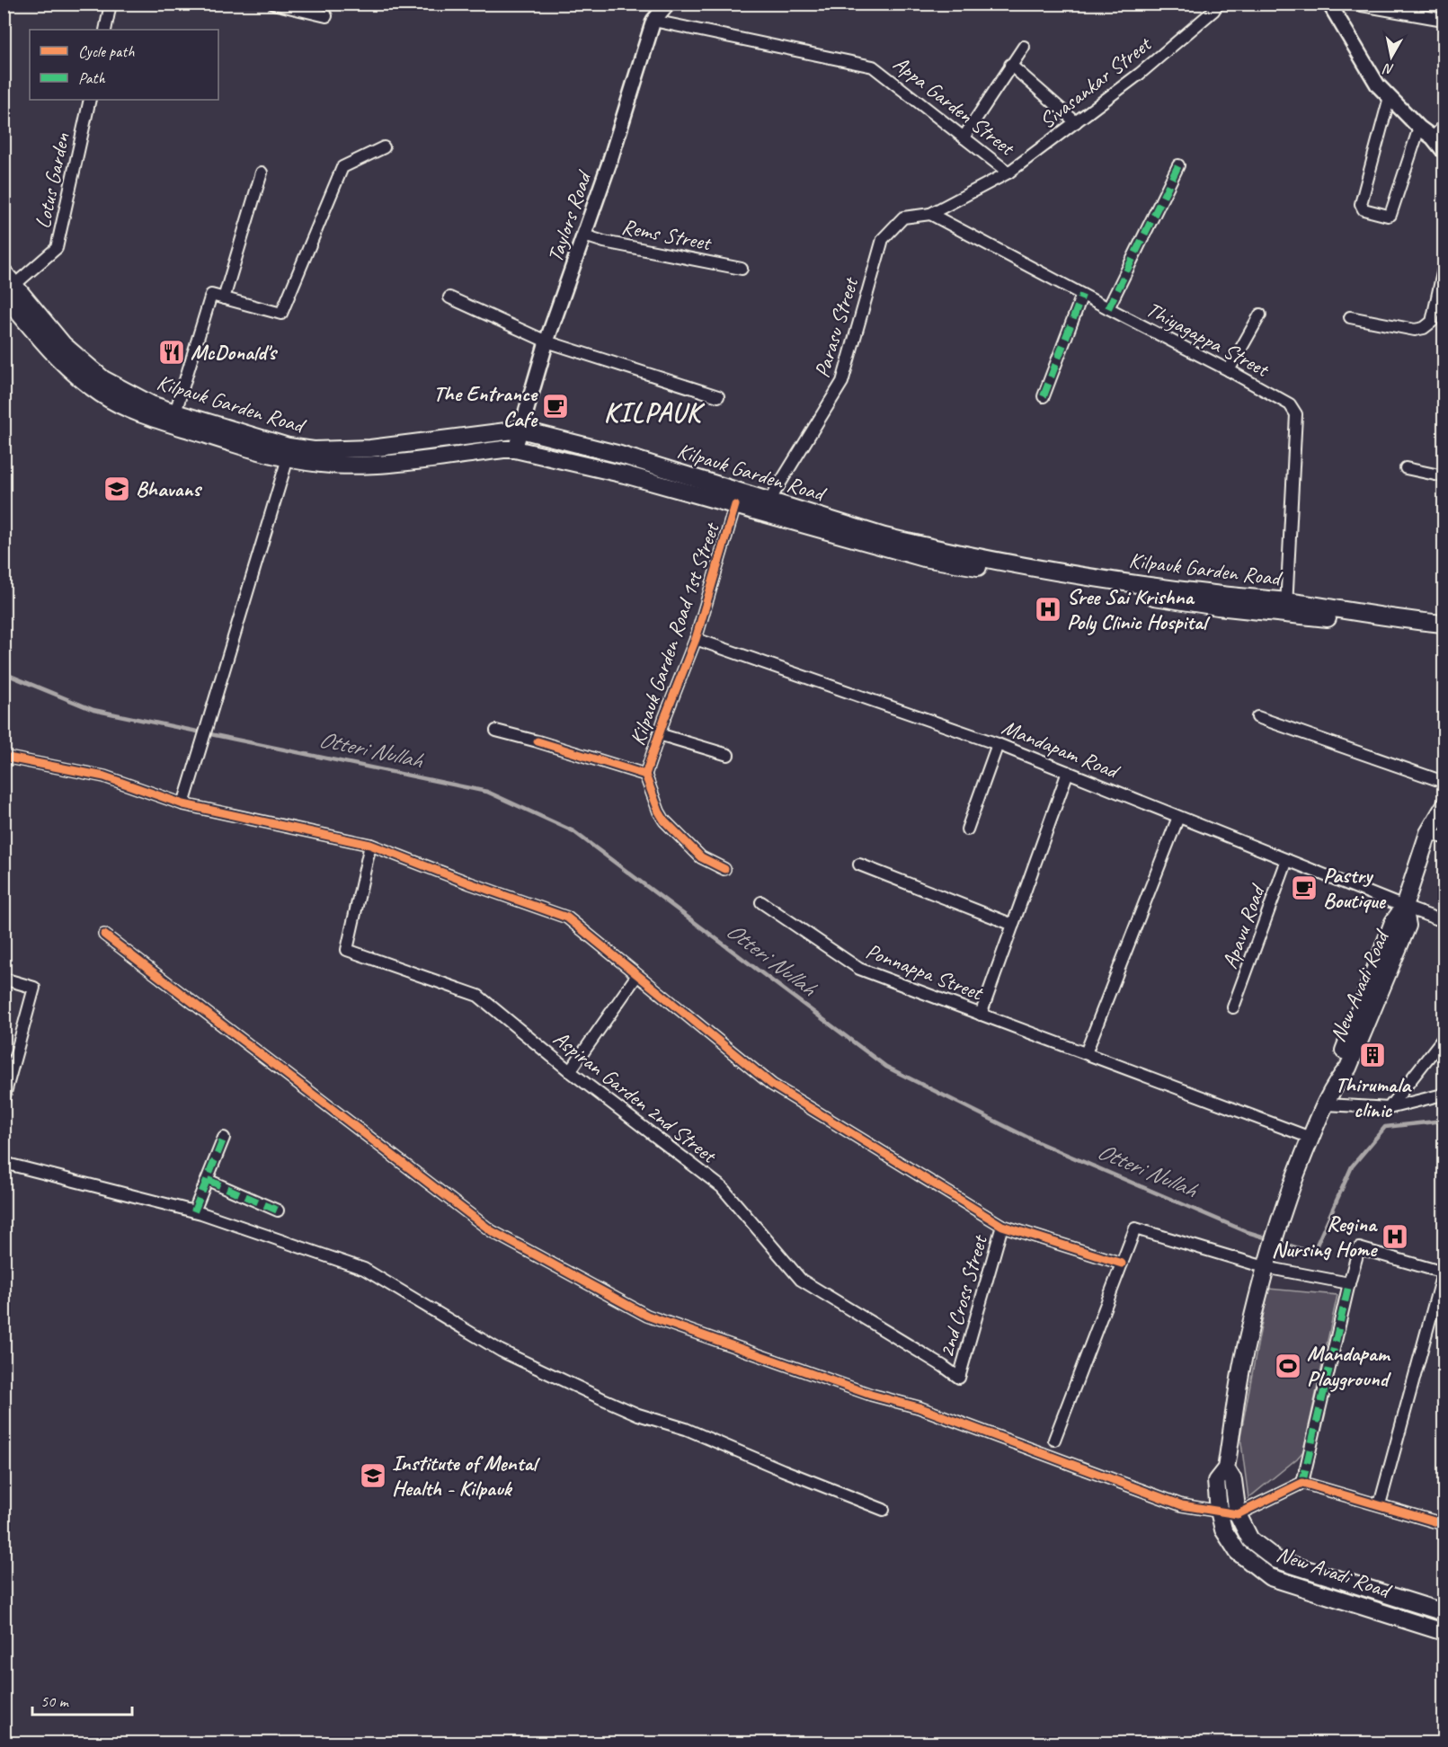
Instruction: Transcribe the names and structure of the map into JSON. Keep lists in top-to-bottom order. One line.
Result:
{"streets":{"main road":["Kilpauk Garden Road","New Avadi Road"],"street":["Sivasankar Street","Appa Garden Street","Lotus Garden","Taylors Road","Rems Street","Parasu Street","Thiyagappa Street","Kilpauk Garden Road 1st Street","Mandapam Road","Apavu Road","Ponnappa Street","Aspiran Garden 2nd Street","2nd Cross Street"]},"crossings":[["Sivasankar Street","Appa Garden Street"],["Sivasankar Street","Parasu Street"],["Sivasankar Street","Thiyagappa Street"],["Appa Garden Street","Taylors Road"],["Lotus Garden","Kilpauk Garden Road"],["Taylors Road","Rems Street"],["Taylors Road","Kilpauk Garden Road"],["Parasu Street","Thiyagappa Street"],["Parasu Street","Kilpauk Garden Road"],["Thiyagappa Street","Kilpauk Garden Road"],["Kilpauk Garden Road","Kilpauk Garden Road 1st Street"],["Kilpauk Garden Road 1st Street","Mandapam Road"],["Mandapam Road","Apavu Road"],["Mandapam Road","New Avadi Road"],["Ponnappa Street","New Avadi Road"],["Aspiran Garden 2nd Street","2nd Cross Street"]],"districts":["KILPAUK"],"water":["Otteri Nullah"],"places":{"restaurant":["McDonald's"],"cafe":["The Entrance Cafe","Pastry Boutique"],"school or university":["Bhavans","Institute of Mental Health - Kilpauk"],"hospital":["Sree Sai Krishna Poly Clinic Hospital","Regina Nursing Home"],"building":["Thirumala clinic"],"sports":["Mandapam Playground"]},"legend":["Cycle path","Path"],"scale_bar":"50 m","north":"bottom"}
